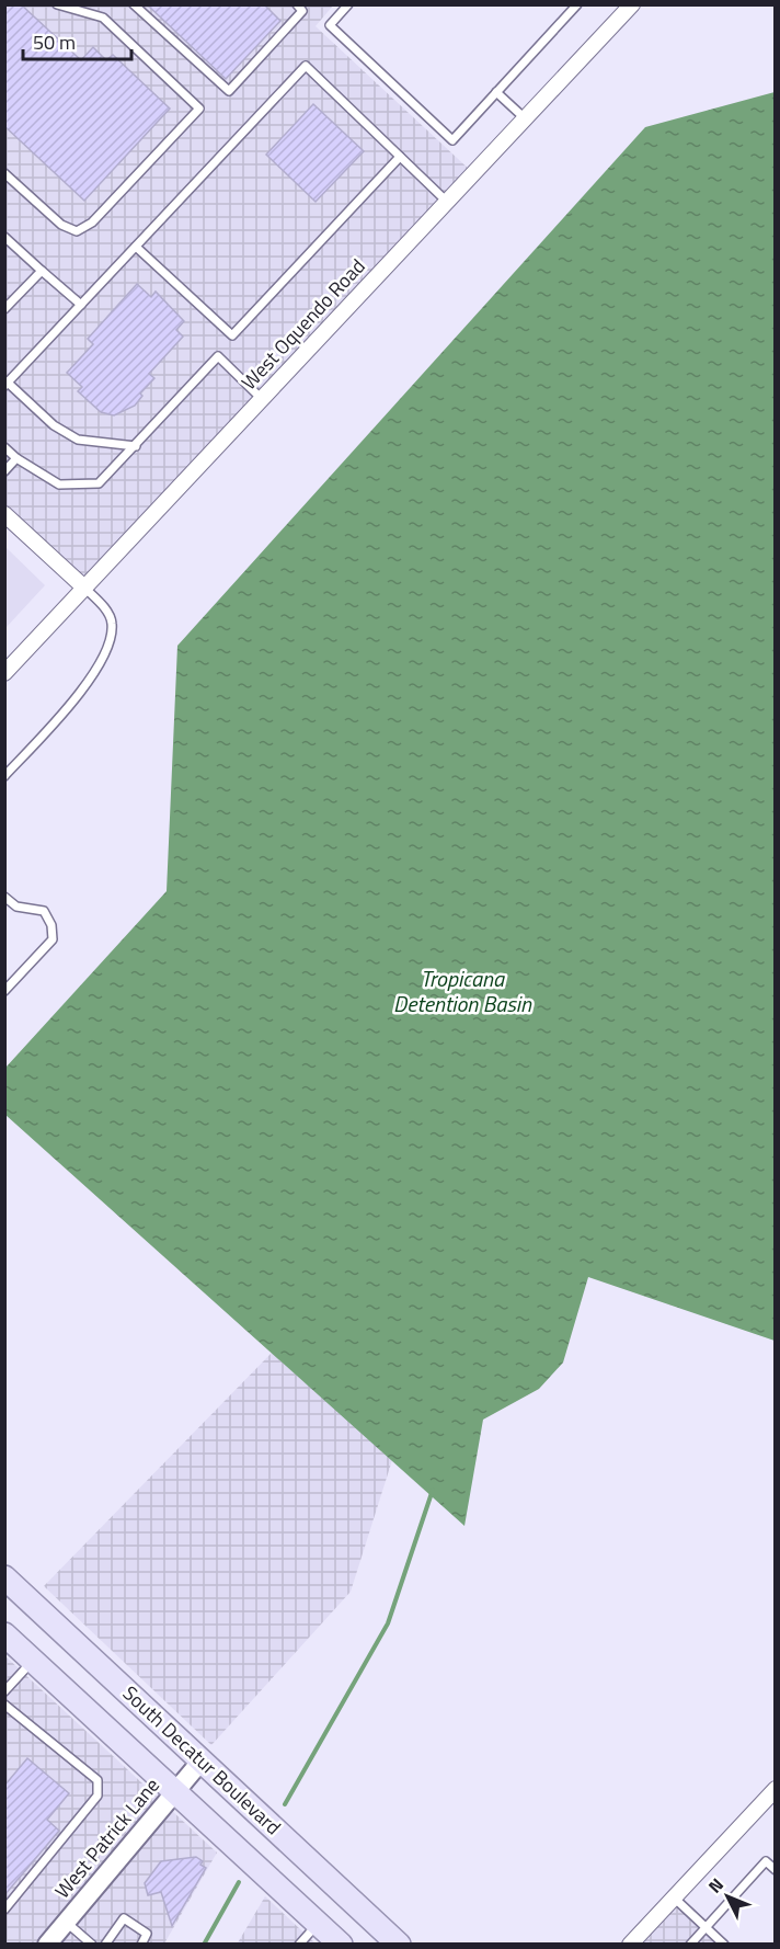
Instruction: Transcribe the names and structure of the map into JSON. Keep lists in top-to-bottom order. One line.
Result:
{"streets":{"main road":["South Decatur Boulevard"],"street":["West Oquendo Road","West Patrick Lane"]},"crossings":[["South Decatur Boulevard","West Patrick Lane"]],"water":["Tropicana Detention Basin"],"scale_bar":"50 m","north":"top left"}
